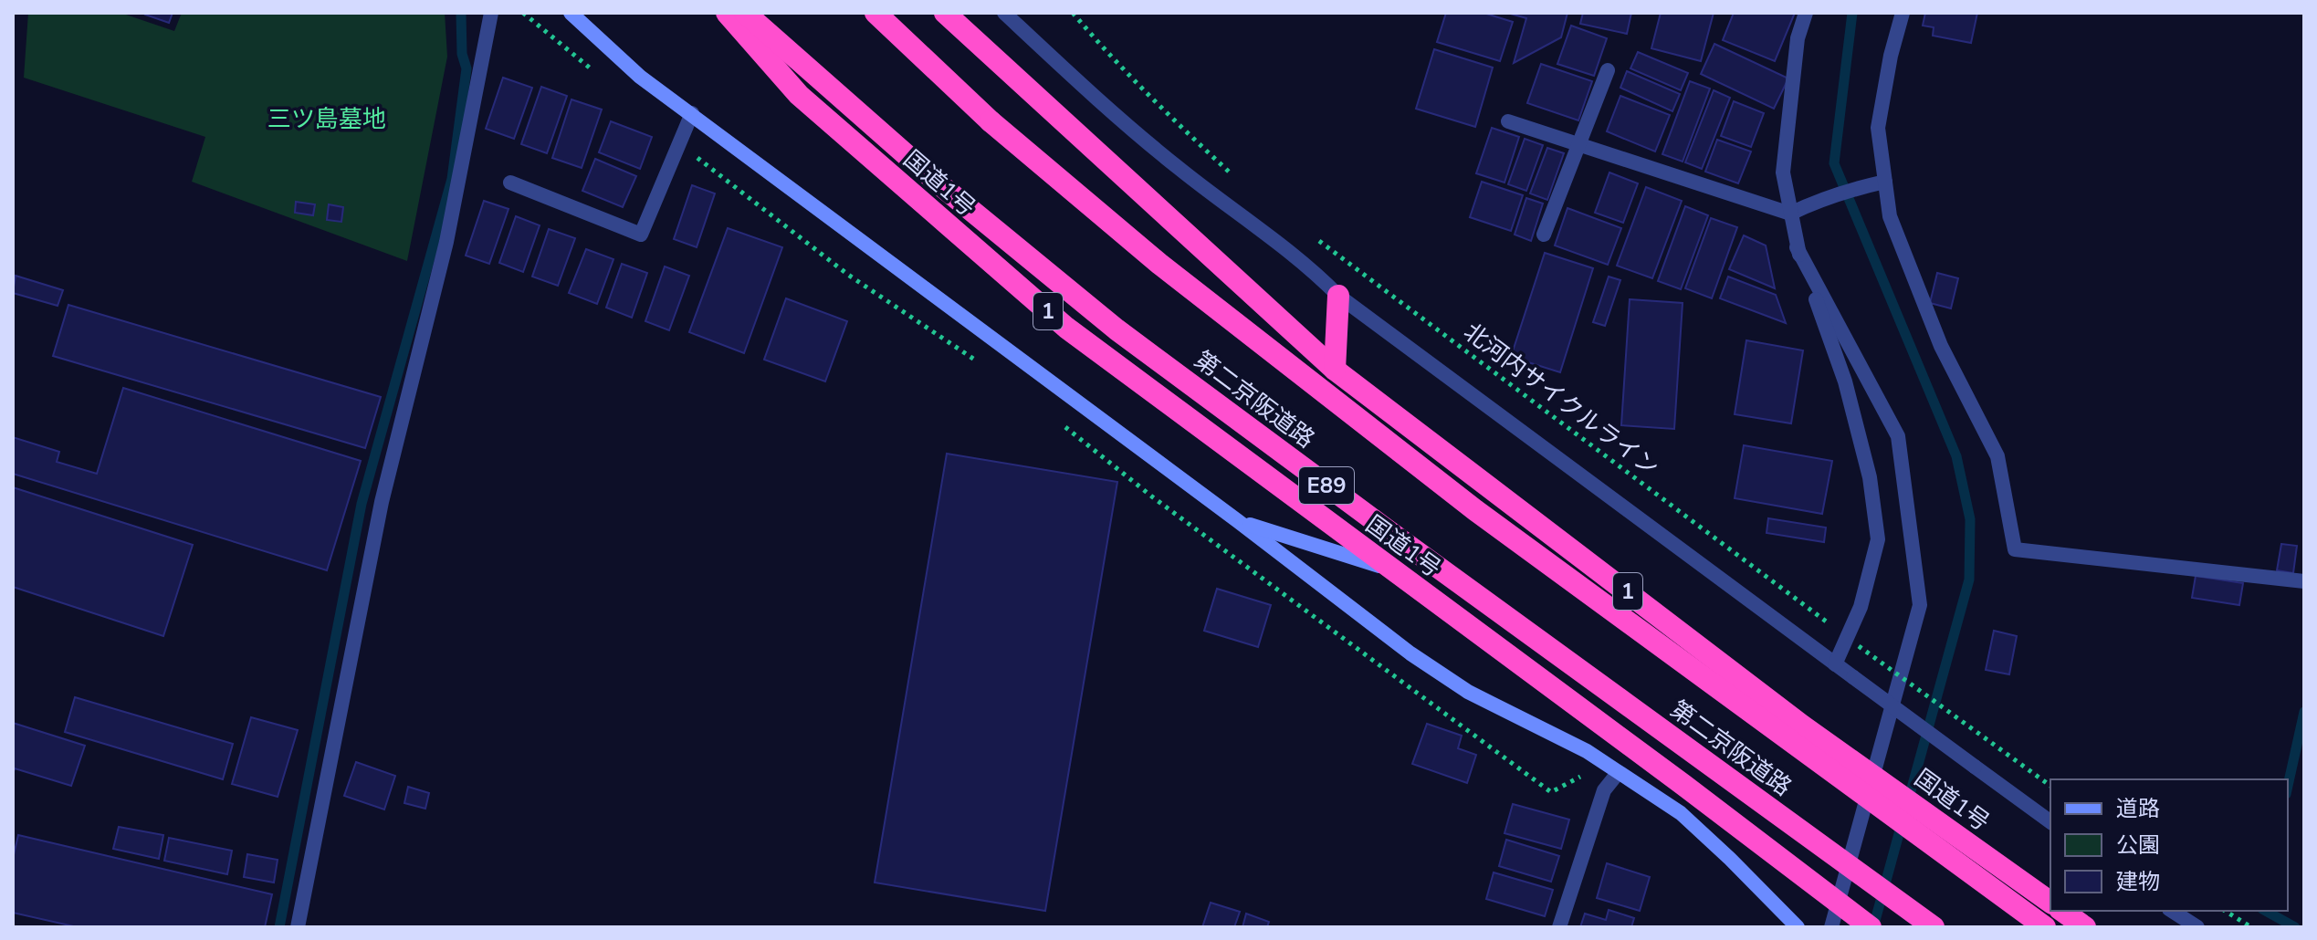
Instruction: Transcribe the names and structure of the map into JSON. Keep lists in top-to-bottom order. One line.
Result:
{"streets":{"highway":["国道1号","1","第二京阪道路","E89"],"path":["北河内サイクルライン"]},"parks":["三ツ島墓地"],"legend":["道路","公園","建物"]}
